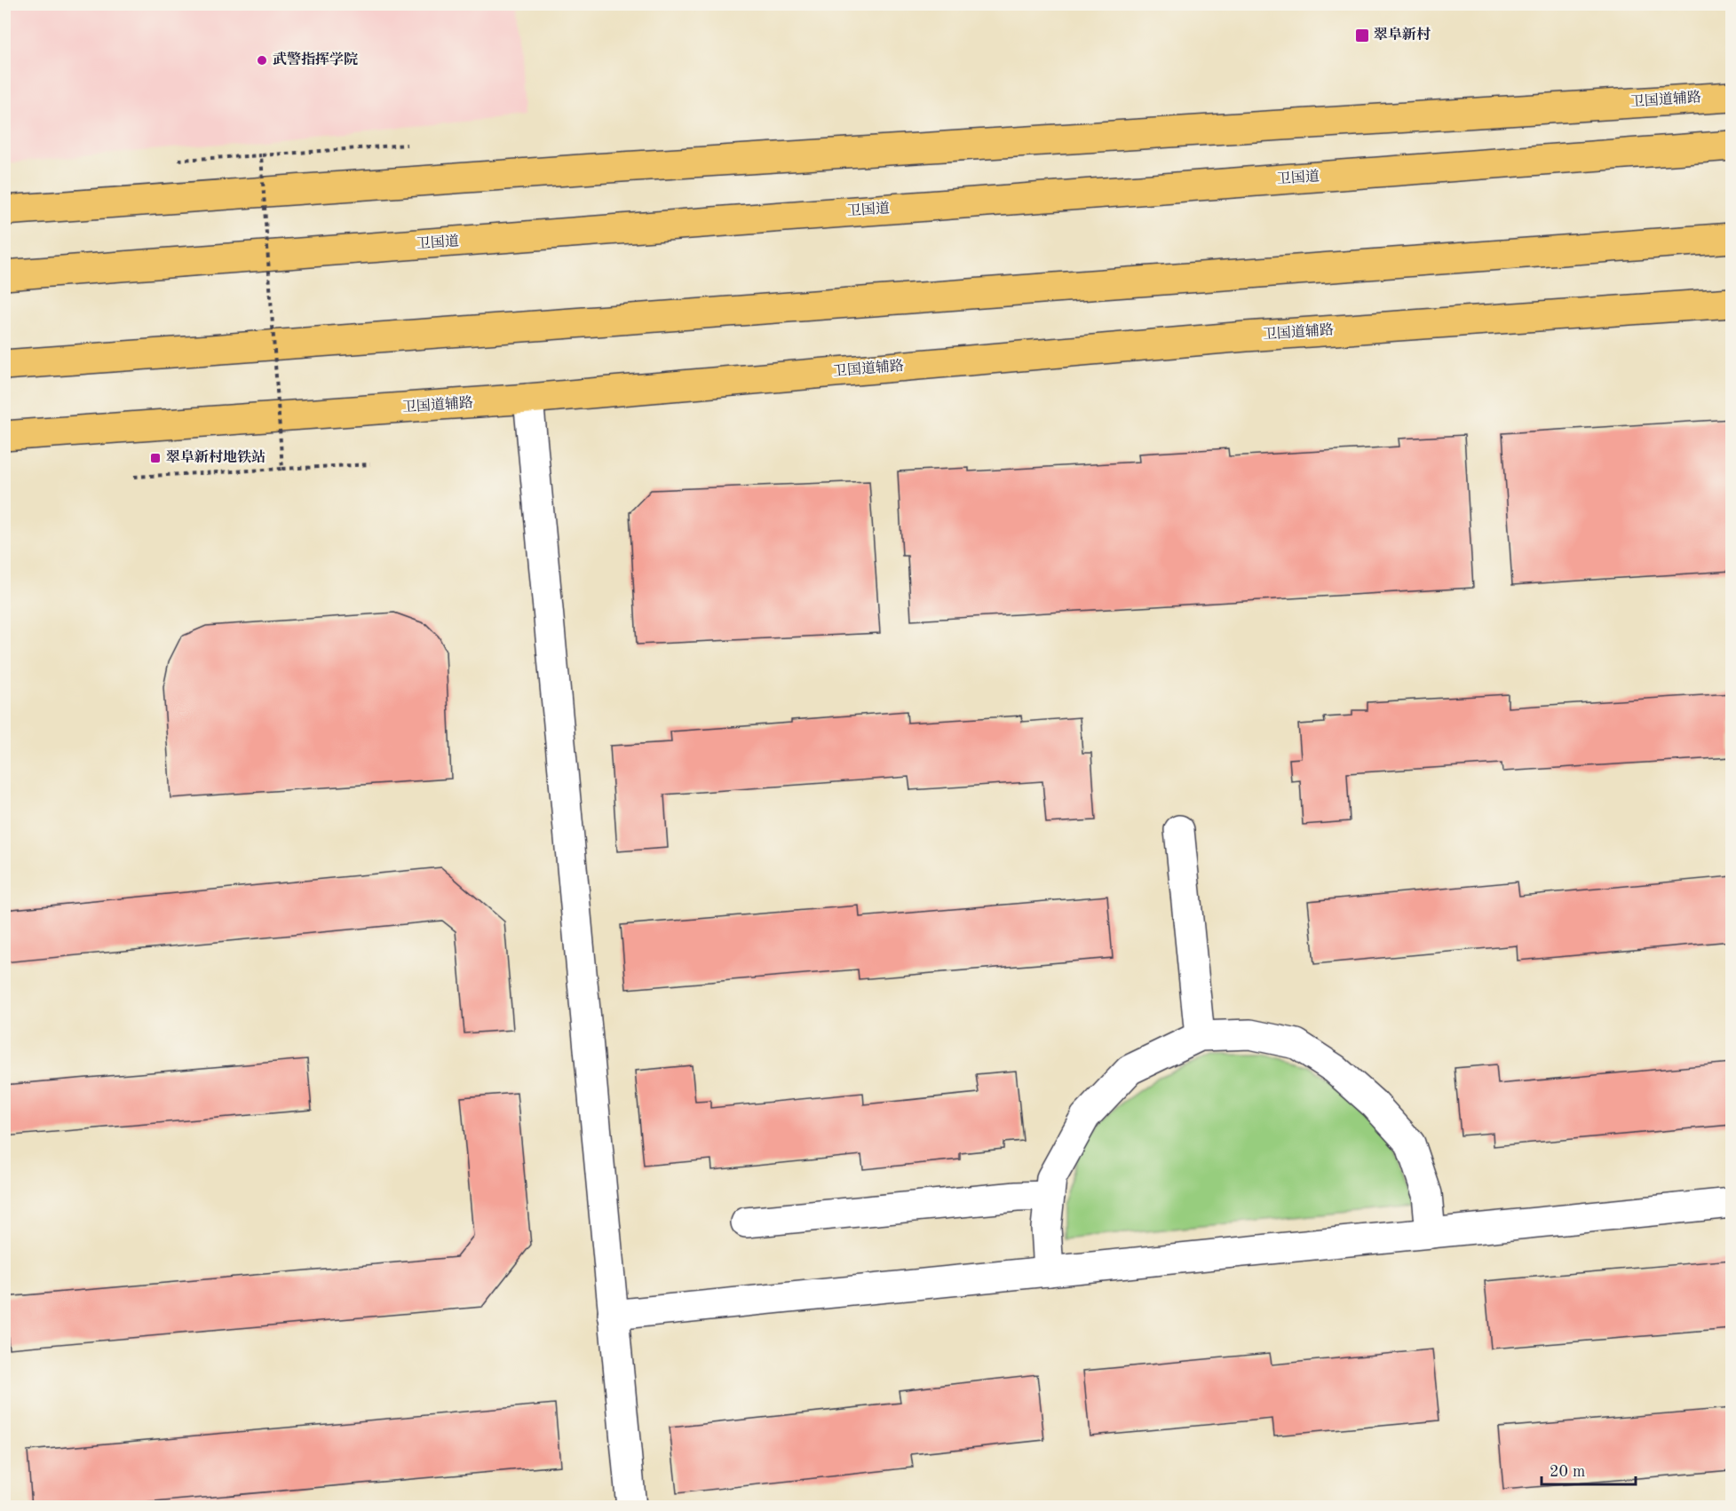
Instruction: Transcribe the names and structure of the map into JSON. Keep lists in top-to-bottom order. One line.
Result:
{"streets":{"main road":["卫国道辅路","卫国道"]},"places":{"transit":["翠阜新村","翠阜新村地铁站"],"other":["武警指挥学院"]},"scale_bar":"20 m"}
